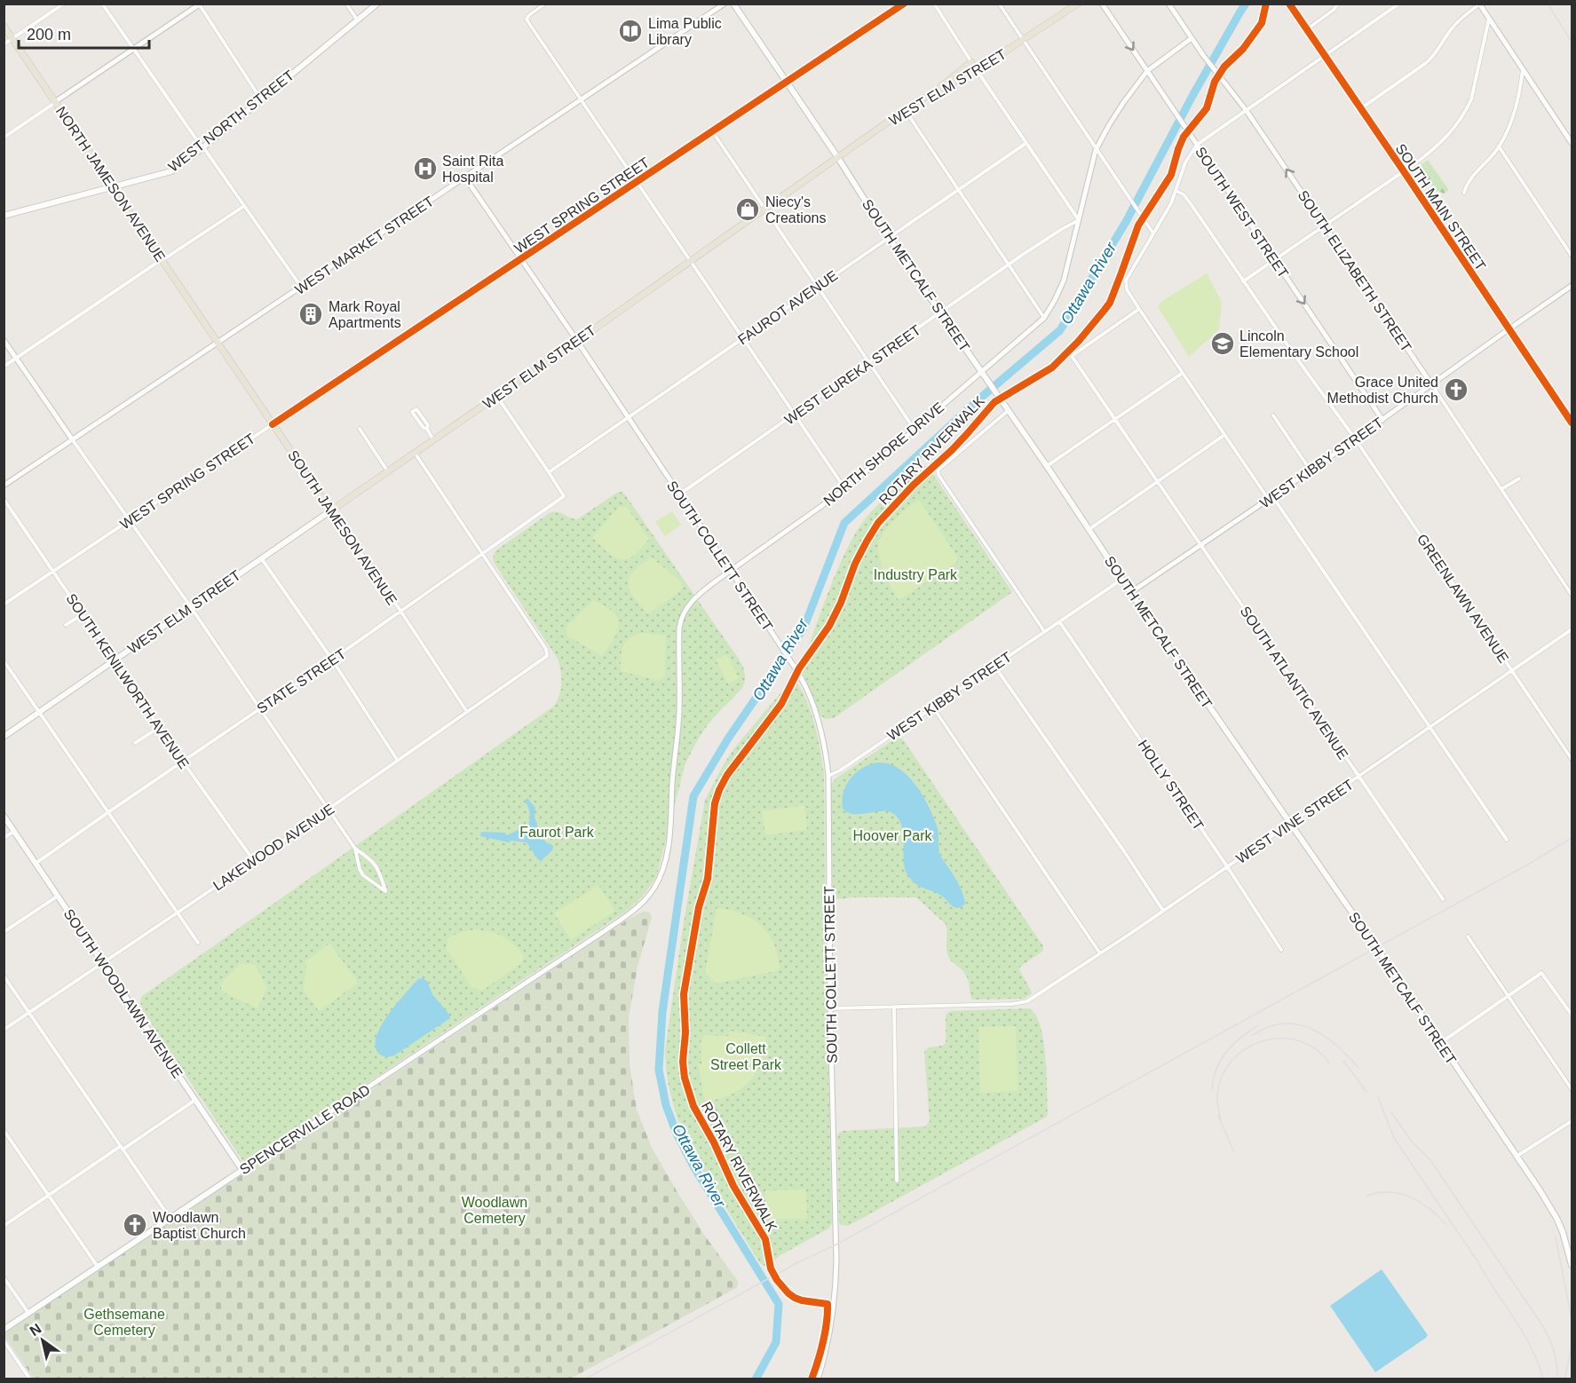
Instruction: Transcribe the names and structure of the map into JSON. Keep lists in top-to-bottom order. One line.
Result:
{"streets":{"main road":["WEST ELM STREET","WEST NORTH STREET","NORTH JAMESON AVENUE","SOUTH METCALF STREET","SOUTH JAMESON AVENUE","SOUTH WOODLAWN AVENUE","SPENCERVILLE ROAD"],"street":["WEST SPRING STREET","SOUTH MAIN STREET","SOUTH WEST STREET","WEST MARKET STREET","SOUTH ELIZABETH STREET","FAUROT AVENUE","WEST EUREKA STREET","NORTH SHORE DRIVE","WEST KIBBY STREET","SOUTH COLLETT STREET","GREENLAWN AVENUE","SOUTH KENILWORTH AVENUE","STATE STREET","SOUTH ATLANTIC AVENUE","HOLLY STREET","WEST VINE STREET","LAKEWOOD AVENUE"],"cycle path":["ROTARY RIVERWALK"]},"crossings":[["WEST ELM STREET","SOUTH METCALF STREET"],["WEST ELM STREET","SOUTH JAMESON AVENUE"],["WEST ELM STREET","SOUTH COLLETT STREET"],["WEST ELM STREET","SOUTH KENILWORTH AVENUE"],["WEST NORTH STREET","NORTH JAMESON AVENUE"],["NORTH JAMESON AVENUE","WEST MARKET STREET"],["NORTH JAMESON AVENUE","SOUTH JAMESON AVENUE"],["WEST SPRING STREET","SOUTH METCALF STREET"],["WEST SPRING STREET","SOUTH JAMESON AVENUE"],["WEST SPRING STREET","SOUTH COLLETT STREET"],["WEST SPRING STREET","SOUTH KENILWORTH AVENUE"],["SOUTH MAIN STREET","WEST KIBBY STREET"],["SOUTH WEST STREET","NORTH SHORE DRIVE"],["SOUTH WEST STREET","WEST KIBBY STREET"],["WEST MARKET STREET","SOUTH JAMESON AVENUE"],["WEST MARKET STREET","SOUTH COLLETT STREET"],["SOUTH ELIZABETH STREET","NORTH SHORE DRIVE"],["SOUTH ELIZABETH STREET","WEST KIBBY STREET"],["SOUTH METCALF STREET","FAUROT AVENUE"],["SOUTH METCALF STREET","WEST EUREKA STREET"],["SOUTH METCALF STREET","NORTH SHORE DRIVE"],["SOUTH METCALF STREET","WEST KIBBY STREET"],["SOUTH METCALF STREET","WEST VINE STREET"],["FAUROT AVENUE","SOUTH COLLETT STREET"],["FAUROT AVENUE","STATE STREET"],["WEST EUREKA STREET","NORTH SHORE DRIVE"],["WEST EUREKA STREET","SOUTH COLLETT STREET"],["NORTH SHORE DRIVE","SOUTH COLLETT STREET"],["NORTH SHORE DRIVE","SPENCERVILLE ROAD"],["WEST KIBBY STREET","SOUTH COLLETT STREET"],["WEST KIBBY STREET","GREENLAWN AVENUE"],["WEST KIBBY STREET","SOUTH ATLANTIC AVENUE"],["WEST KIBBY STREET","HOLLY STREET"],["SOUTH JAMESON AVENUE","STATE STREET"],["SOUTH JAMESON AVENUE","LAKEWOOD AVENUE"],["SOUTH COLLETT STREET","WEST VINE STREET"],["GREENLAWN AVENUE","WEST VINE STREET"],["SOUTH KENILWORTH AVENUE","STATE STREET"],["SOUTH KENILWORTH AVENUE","LAKEWOOD AVENUE"],["STATE STREET","LAKEWOOD AVENUE"],["STATE STREET","SOUTH WOODLAWN AVENUE"],["SOUTH ATLANTIC AVENUE","WEST VINE STREET"],["HOLLY STREET","WEST VINE STREET"],["LAKEWOOD AVENUE","SOUTH WOODLAWN AVENUE"],["SOUTH WOODLAWN AVENUE","SPENCERVILLE ROAD"]],"one_way":["SOUTH WEST STREET"],"water":["Ottawa River"],"parks":["Industry Park","Faurot Park","Hoover Park","Collett Street Park","Woodlawn Cemetery","Gethsemane Cemetery"],"places":{"library":["Lima Public Library"],"hospital":["Saint Rita Hospital"],"shop":["Niecy's Creations"],"building":["Mark Royal Apartments"],"school or university":["Lincoln Elementary School"],"church":["Grace United Methodist Church","Woodlawn Baptist Church"]},"scale_bar":"200 m","north":"top left"}
